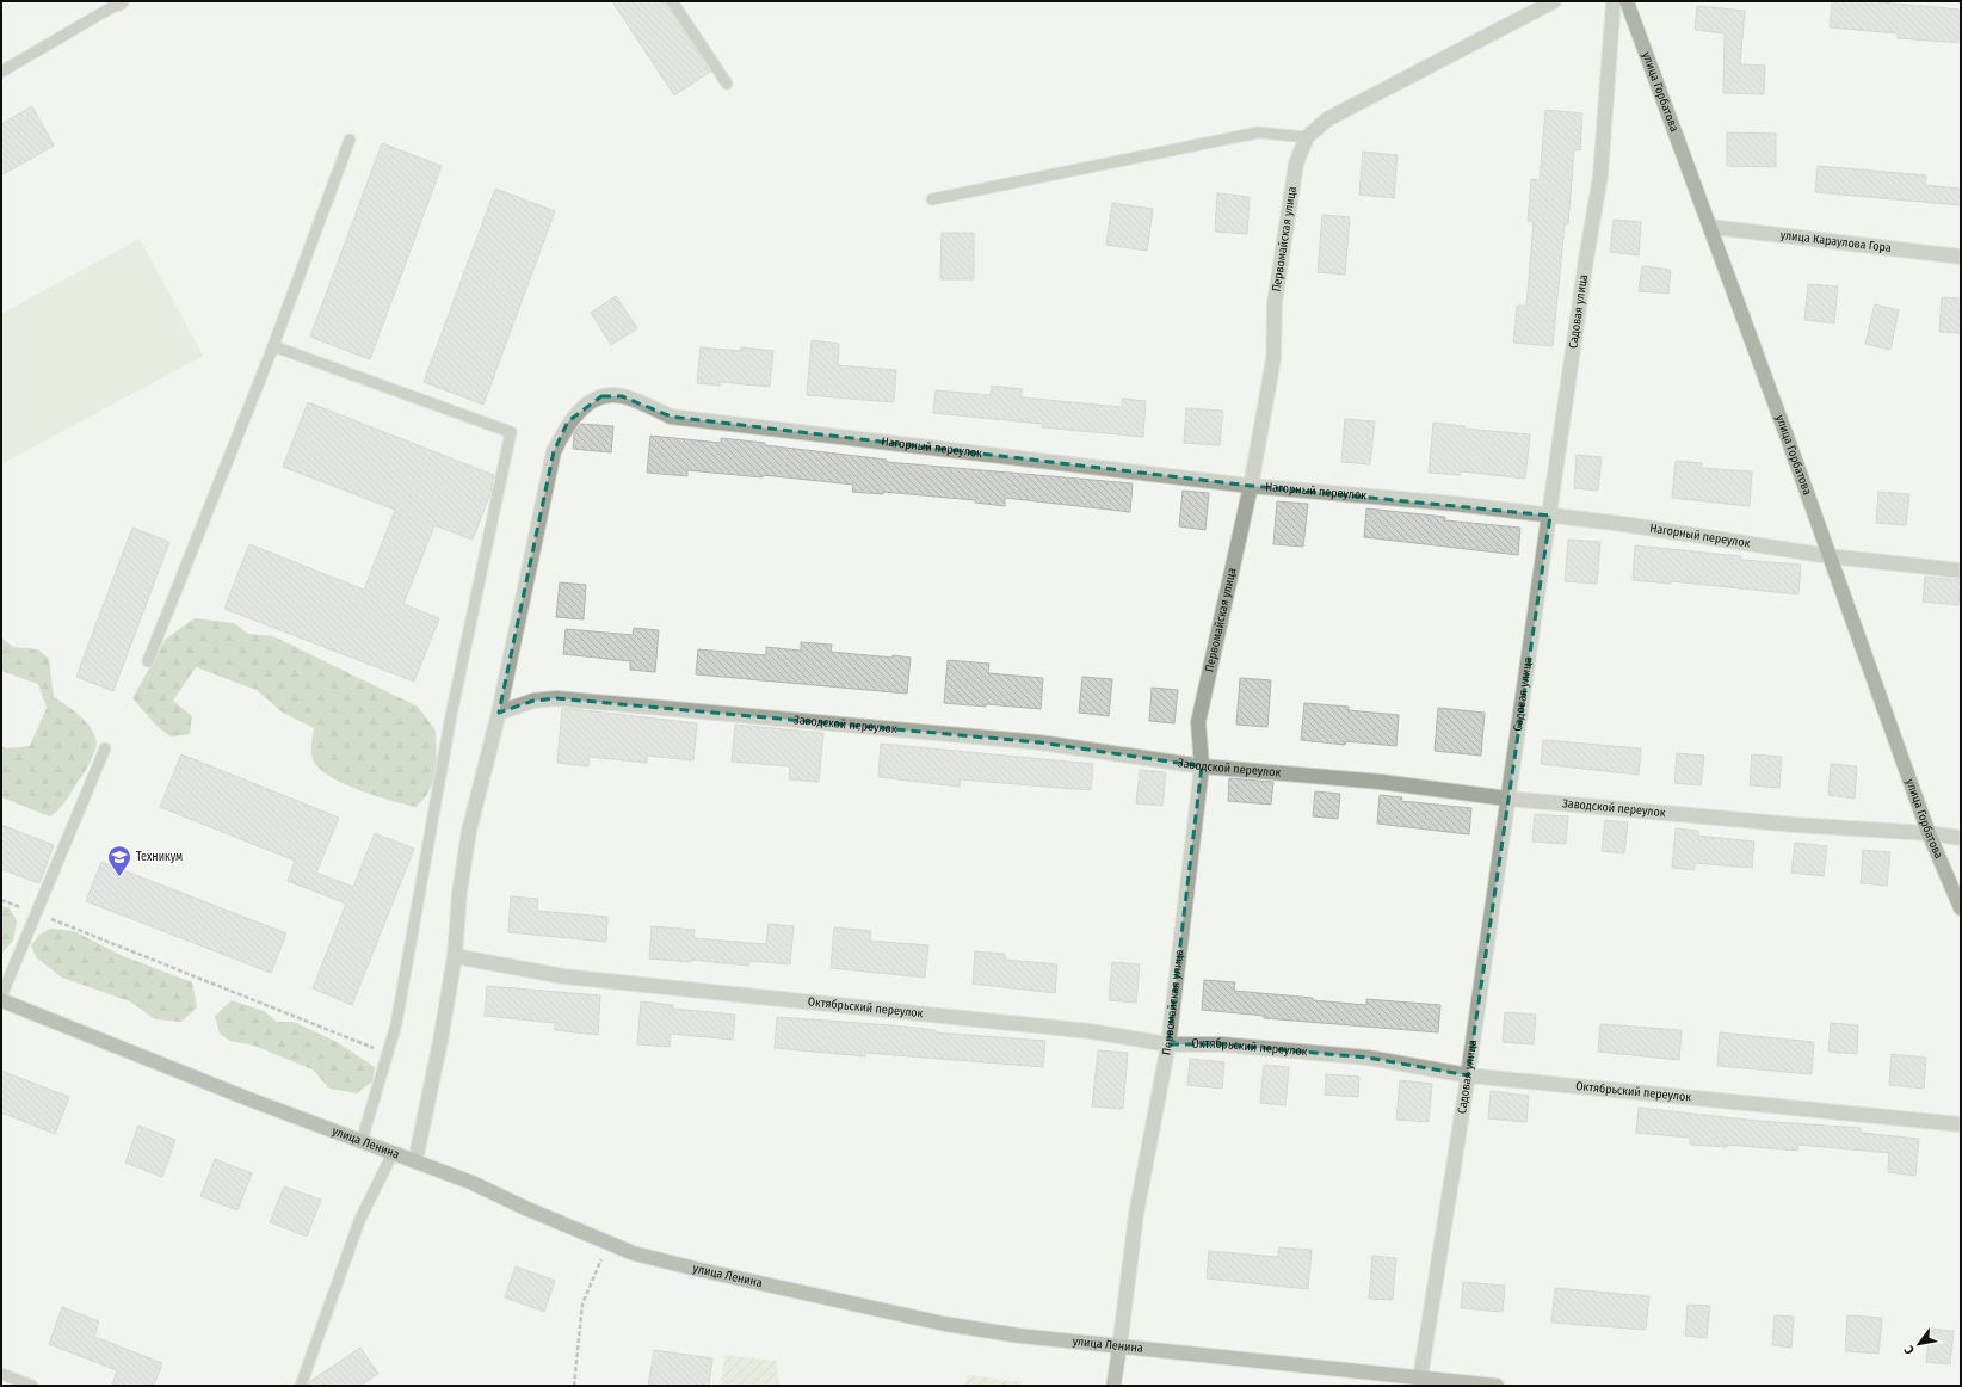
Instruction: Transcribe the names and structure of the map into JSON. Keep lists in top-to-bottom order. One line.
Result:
{"streets":{"main road":["улица Горбатова","Первомайская улица","улица Ленина"],"street":["улица Караулова Гора","Садовая улица","Нагорный переулок","Заводской переулок","Октябрьский переулок"]},"crossings":[["улица Горбатова","улица Караулова Гора"],["улица Горбатова","Нагорный переулок"],["улица Горбатова","Заводской переулок"],["Первомайская улица","Нагорный переулок"],["Первомайская улица","Заводской переулок"],["Первомайская улица","Октябрьский переулок"],["Первомайская улица","улица Ленина"],["Садовая улица","Нагорный переулок"],["Садовая улица","Заводской переулок"],["Садовая улица","Октябрьский переулок"],["Садовая улица","улица Ленина"],["Нагорный переулок","Заводской переулок"],["Нагорный переулок","Октябрьский переулок"],["Нагорный переулок","улица Ленина"]],"places":{"school or university":["Техникум"]},"north":"bottom left"}
